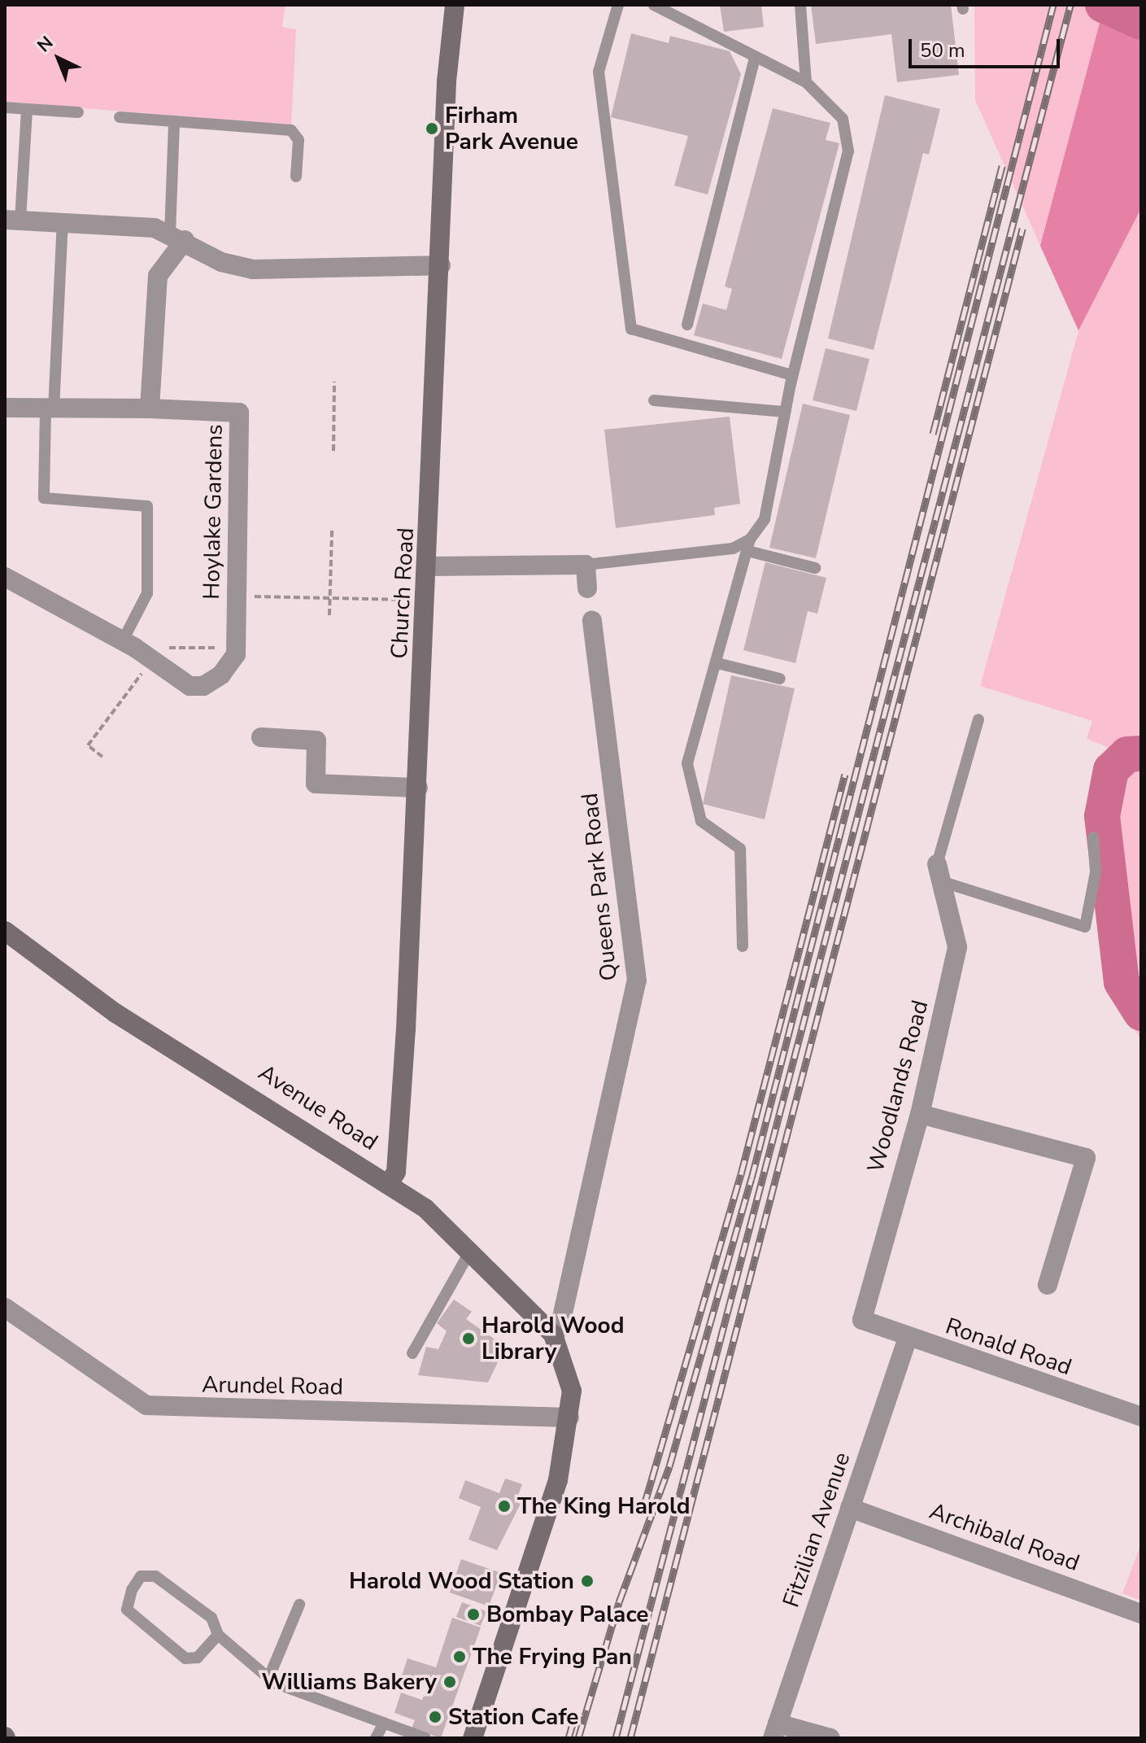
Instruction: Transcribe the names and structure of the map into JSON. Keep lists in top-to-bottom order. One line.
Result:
{"streets":{"street":["Hoylake Gardens","Church Road","Queens Park Road","Woodlands Road","Avenue Road","Ronald Road","Arundel Road","Fitzilian Avenue","Archibald Road"]},"crossings":[["Church Road","Avenue Road"],["Queens Park Road","Avenue Road"],["Woodlands Road","Ronald Road"],["Avenue Road","Arundel Road"],["Ronald Road","Fitzilian Avenue"],["Fitzilian Avenue","Archibald Road"]],"places":["Firham Park Avenue","Harold Wood Library","The King Harold","Harold Wood Station","Bombay Palace","The Frying Pan","Williams Bakery","Station Cafe"],"scale_bar":"50 m","north":"top left"}
